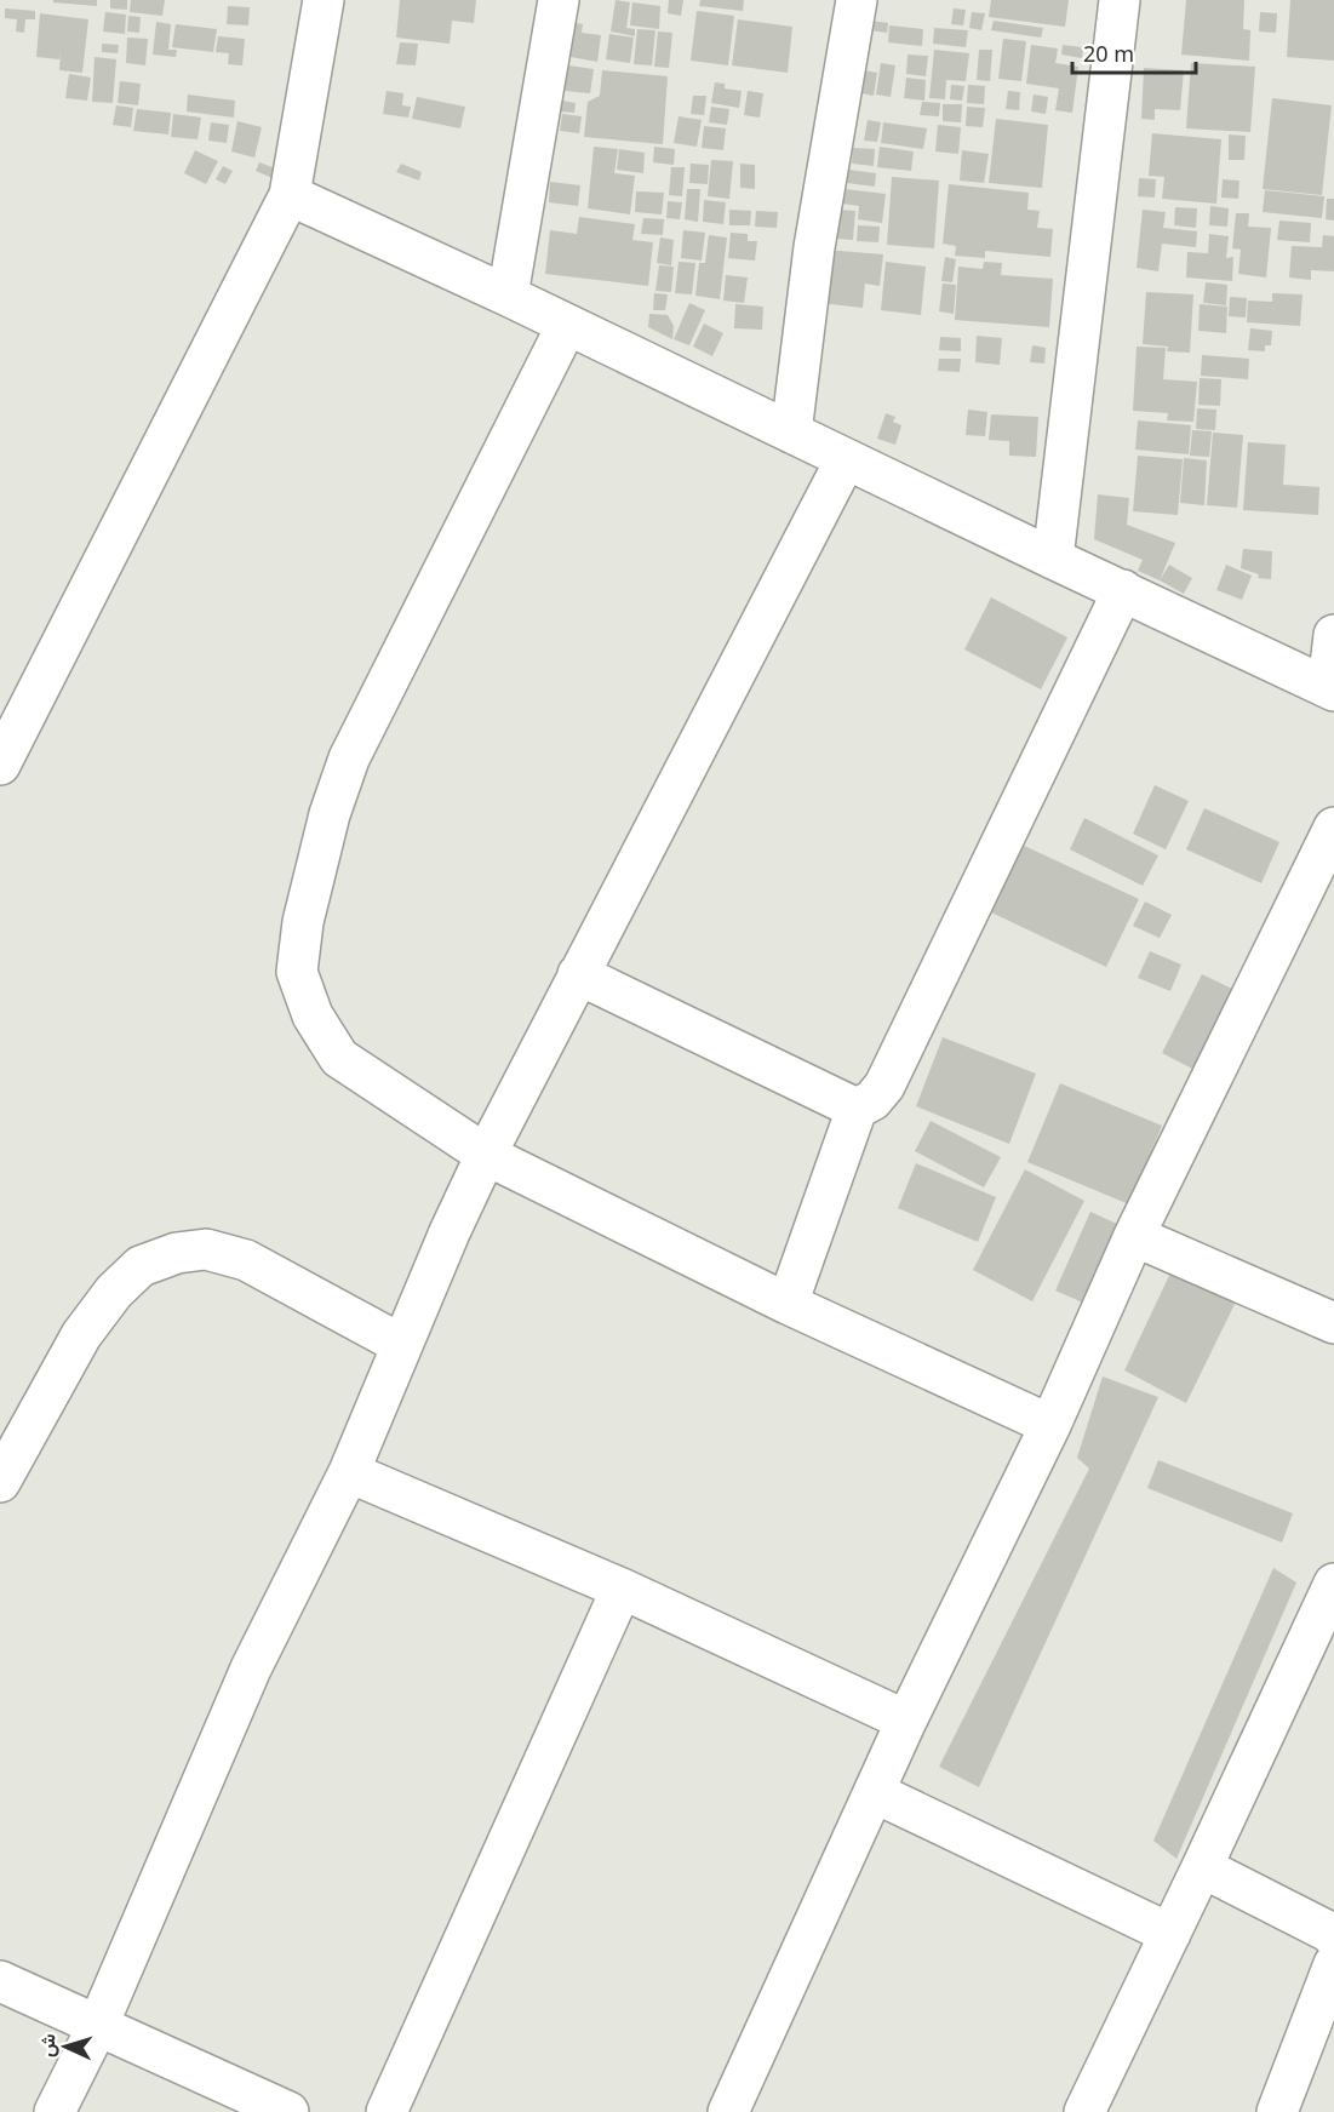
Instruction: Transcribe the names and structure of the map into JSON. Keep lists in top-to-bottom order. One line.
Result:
{"scale_bar":"20 m","north":"left"}
